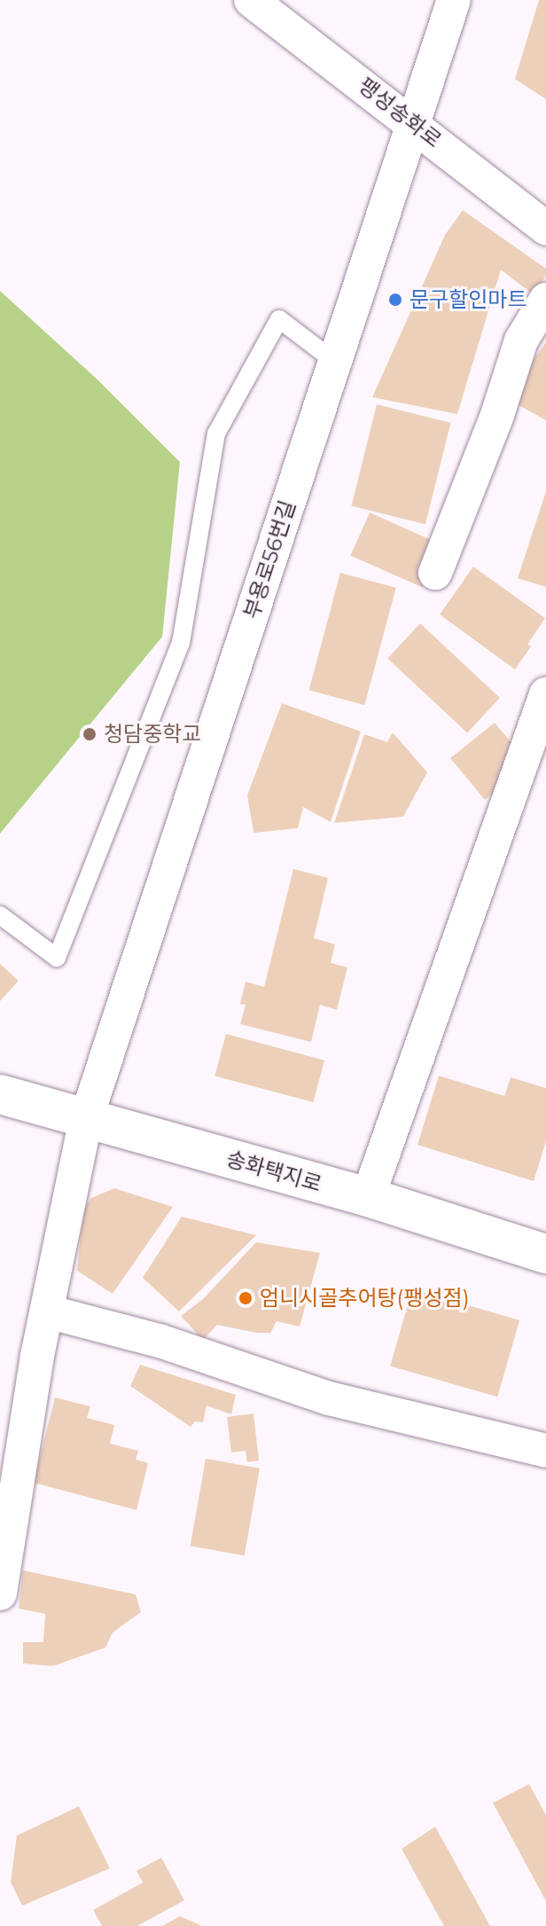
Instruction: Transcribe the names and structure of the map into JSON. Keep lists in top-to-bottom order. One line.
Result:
{"streets":{"street":["팽성송화로","부용로56번길","송화택지로"]},"crossings":[["팽성송화로","부용로56번길"],["부용로56번길","송화택지로"]],"places":["문구할인마트","청담중학교","엄니시골추어탕(팽성점)"]}
